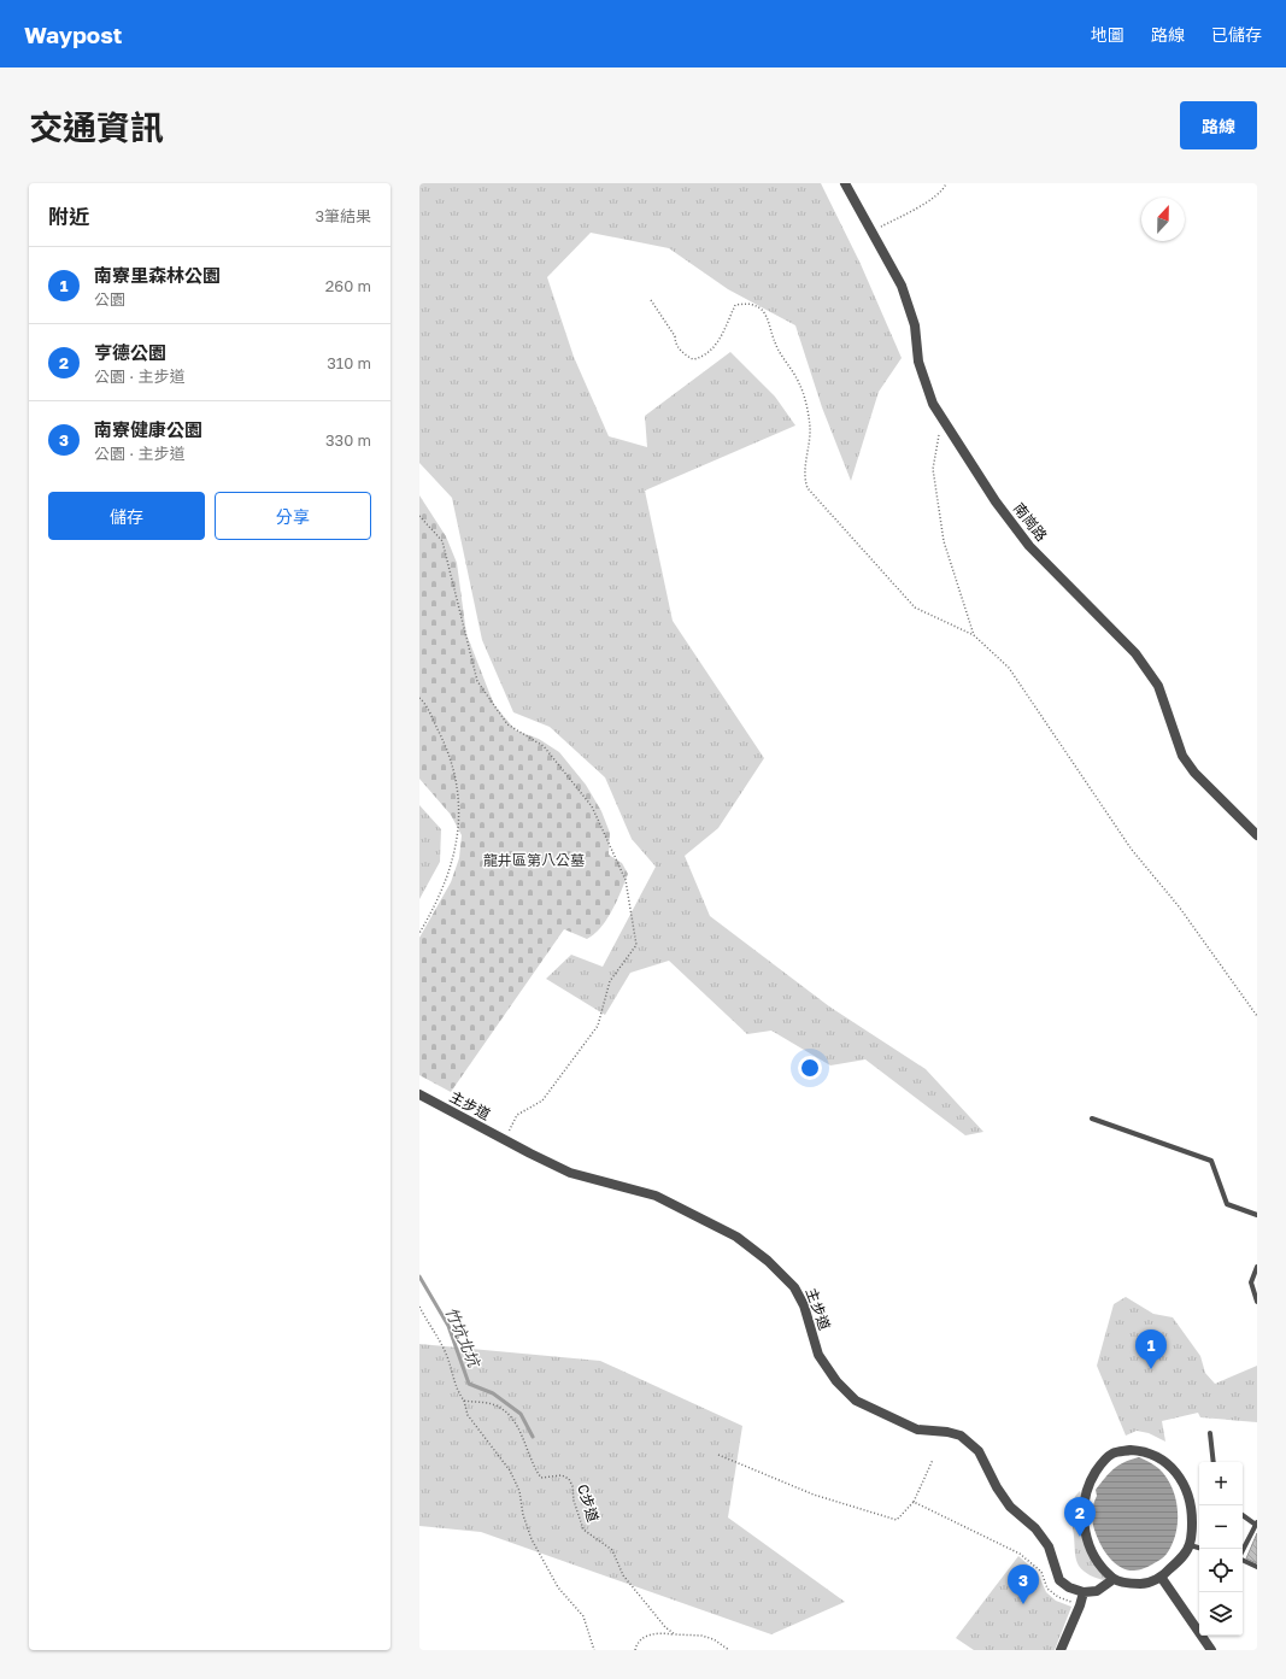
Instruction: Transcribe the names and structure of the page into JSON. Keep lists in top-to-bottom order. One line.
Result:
{"streets":{"street":["南崗路","主步道"],"path":["C步道"]},"water":["竹坑北坑"],"parks":["龍井區第八公墓"],"north":"top","page":{"header":"Waypost","nav":["地圖","路線","已儲存"],"title":"交通資訊","buttons":["路線",["儲存","分享"]],"heading":["附近","3筆結果"],"list":[{"mark":"1","name":"南寮里森林公園","note":"公園","value":"260 m"},{"mark":"2","name":"亨德公園","note":"公園 · 主步道","value":"310 m"},{"mark":"3","name":"南寮健康公園","note":"公園 · 主步道","value":"330 m"}],"pins":["1","2","3"],"map_buttons":["+","−"]}}
